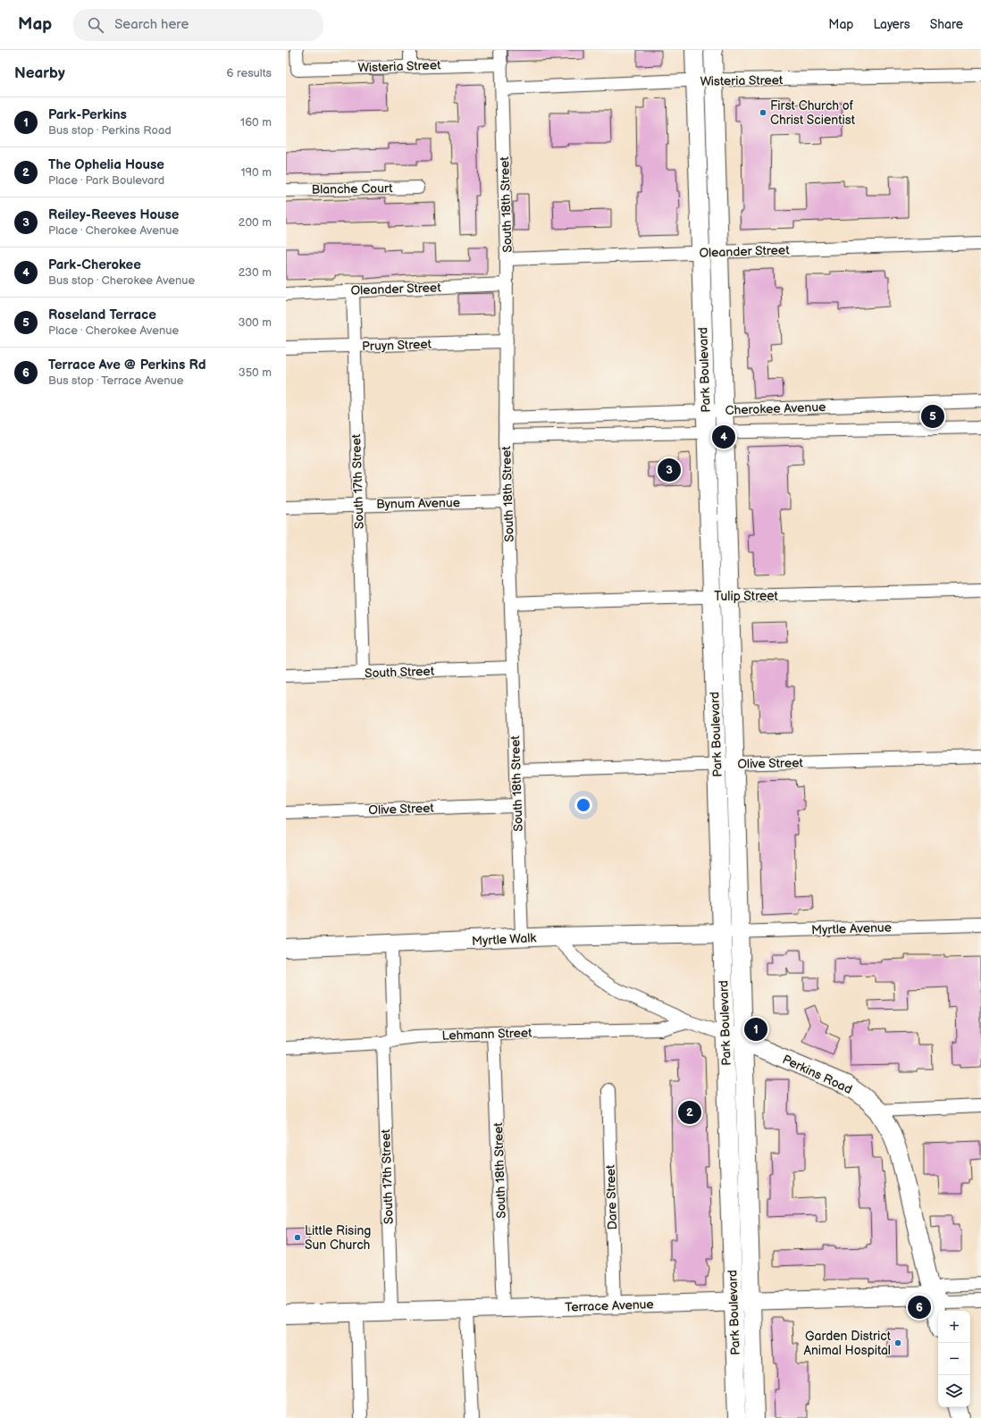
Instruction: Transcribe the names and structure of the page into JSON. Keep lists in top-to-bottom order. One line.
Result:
{"streets":{"street":["Wisteria Street","Blanche Court","South 18th Street","Oleander Street","Pruyn Street","Park Boulevard","Cherokee Avenue","South 17th Street","Bynum Avenue","Tulip Street","South Street","Olive Street","Myrtle Avenue","Myrtle Walk","Lehmann Street","Perkins Road","Dare Street","Terrace Avenue"]},"crossings":[["Wisteria Street","South 18th Street"],["Wisteria Street","Park Boulevard"],["South 18th Street","Oleander Street"],["South 18th Street","Pruyn Street"],["South 18th Street","Cherokee Avenue"],["South 18th Street","Bynum Avenue"],["South 18th Street","Tulip Street"],["South 18th Street","South Street"],["South 18th Street","Olive Street"],["South 18th Street","Myrtle Walk"],["South 18th Street","Lehmann Street"],["South 18th Street","Terrace Avenue"],["Oleander Street","Park Boulevard"],["Oleander Street","South 17th Street"],["Pruyn Street","South 17th Street"],["Park Boulevard","Cherokee Avenue"],["Park Boulevard","Tulip Street"],["Park Boulevard","Olive Street"],["Park Boulevard","Myrtle Avenue"],["Park Boulevard","Myrtle Walk"],["Park Boulevard","Perkins Road"],["Park Boulevard","Terrace Avenue"],["South 17th Street","Bynum Avenue"],["South 17th Street","South Street"],["South 17th Street","Myrtle Walk"],["South 17th Street","Lehmann Street"],["South 17th Street","Terrace Avenue"],["Myrtle Avenue","Myrtle Walk"],["Myrtle Walk","Perkins Road"],["Lehmann Street","Perkins Road"],["Perkins Road","Terrace Avenue"],["Dare Street","Terrace Avenue"]],"places":["First Church of Christ Scientist","Little Rising Sun Church","Garden District Animal Hospital"],"page":{"header":"Map","search":"Search here","nav":["Map","Layers","Share"],"heading":["Nearby","6 results"],"list":[{"mark":"1","name":"Park-Perkins","note":"Bus stop · Perkins Road","value":"160 m"},{"mark":"2","name":"The Ophelia House","note":"Place · Park Boulevard","value":"190 m"},{"mark":"3","name":"Reiley-Reeves House","note":"Place · Cherokee Avenue","value":"200 m"},{"mark":"4","name":"Park-Cherokee","note":"Bus stop · Cherokee Avenue","value":"230 m"},{"mark":"5","name":"Roseland Terrace","note":"Place · Cherokee Avenue","value":"300 m"},{"mark":"6","name":"Terrace Ave @ Perkins Rd","note":"Bus stop · Terrace Avenue","value":"350 m"}],"pins":["5","4","3","1","2","6"],"map_buttons":["+","−"]}}
